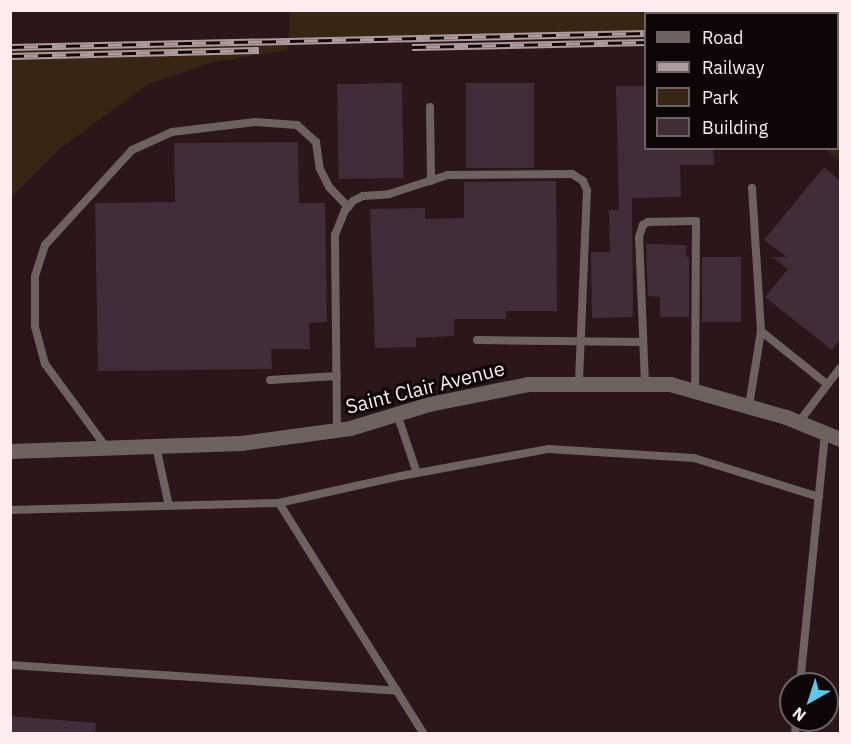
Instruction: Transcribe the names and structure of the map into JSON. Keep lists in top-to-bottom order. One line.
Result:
{"streets":{"street":["Saint Clair Avenue"]},"legend":["Road","Railway","Park","Building"],"north":"bottom left"}
